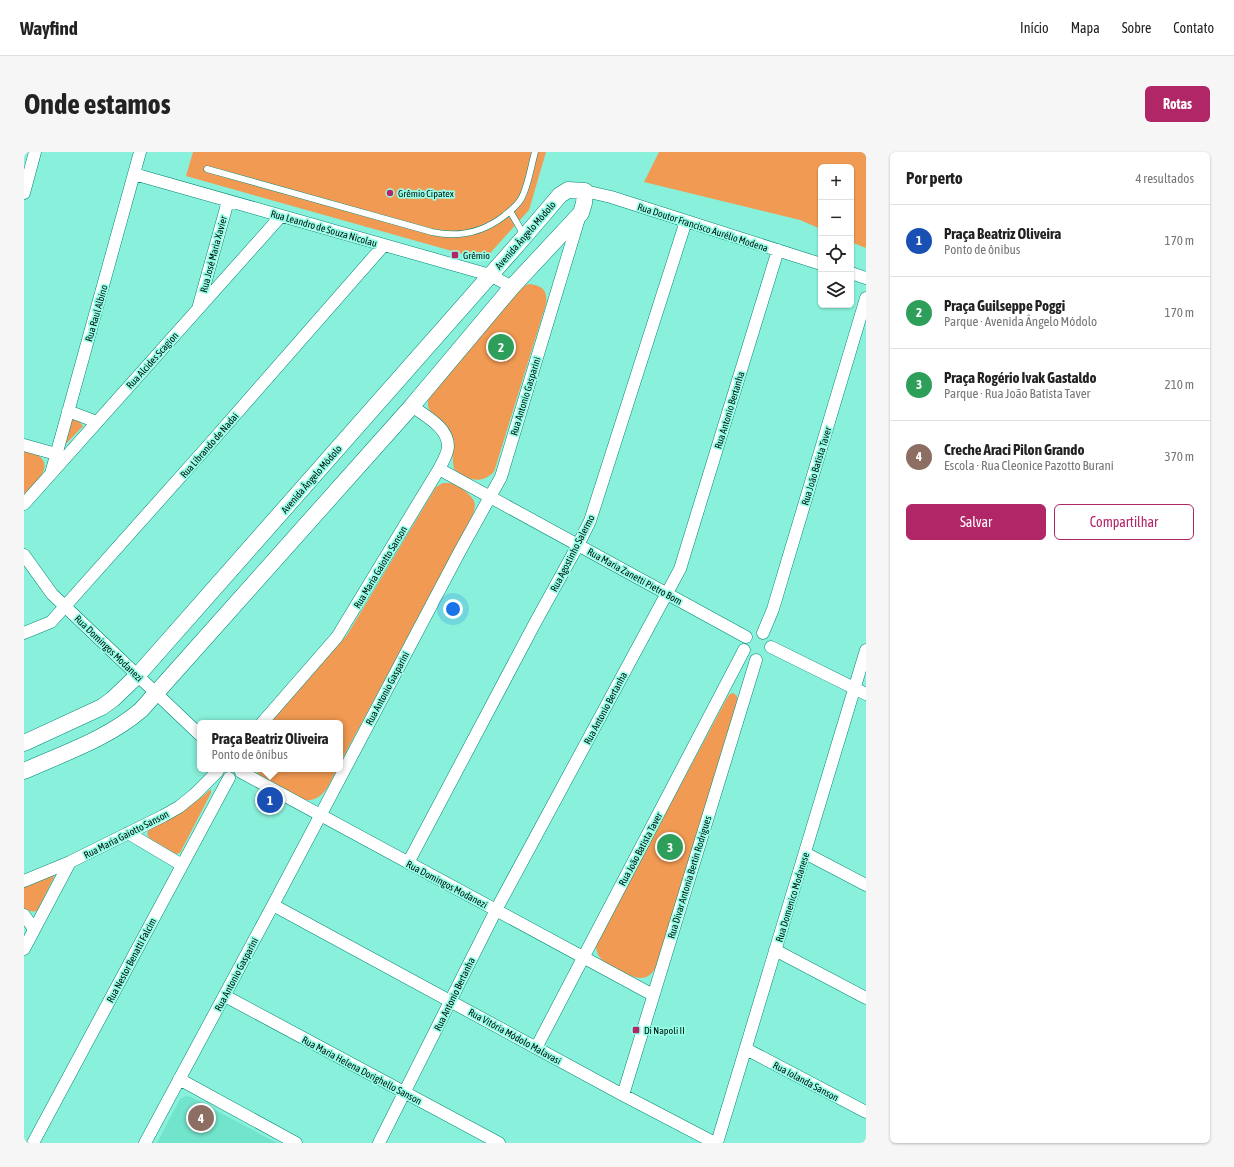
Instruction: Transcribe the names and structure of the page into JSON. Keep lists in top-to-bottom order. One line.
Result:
{"streets":{"street":["Rua Doutor Francisco Aurélio Modena","Rua Leandro de Souza Nicolau","Avenida Ângelo Módolo","Rua José Maria Xavier","Rua Raul Albino","Rua Alcides Scagion","Rua Antonio Gasparini","Rua Antonio Bertanha","Rua Librando de Nadai","Rua João Batista Taver","Rua Agostinho Salermo","Rua Maria Gaiotto Sanson","Rua Maria Zanetti Pietro Bom","Rua Domingos Modanezi","Rua Divar Antonia Bertin Rodrigues","Rua Domenico Modanese","Rua Nestor Benatti Falcim","Rua Vitória Módolo Malavasi","Rua Maria Helena Dorighello Sanson","Rua Iolanda Sanson"]},"crossings":[["Rua Doutor Francisco Aurélio Modena","Avenida Ângelo Módolo"],["Rua Doutor Francisco Aurélio Modena","Rua Antonio Bertanha"],["Rua Doutor Francisco Aurélio Modena","Rua Agostinho Salermo"],["Rua Leandro de Souza Nicolau","Avenida Ângelo Módolo"],["Rua Leandro de Souza Nicolau","Rua José Maria Xavier"],["Rua Leandro de Souza Nicolau","Rua Raul Albino"],["Rua Leandro de Souza Nicolau","Rua Alcides Scagion"],["Rua Leandro de Souza Nicolau","Rua Librando de Nadai"],["Avenida Ângelo Módolo","Rua Domingos Modanezi"],["Rua José Maria Xavier","Rua Alcides Scagion"],["Rua Raul Albino","Rua Alcides Scagion"],["Rua Antonio Gasparini","Rua Maria Zanetti Pietro Bom"],["Rua Antonio Gasparini","Rua Domingos Modanezi"],["Rua Antonio Gasparini","Rua Vitória Módolo Malavasi"],["Rua Antonio Gasparini","Rua Maria Helena Dorighello Sanson"],["Rua Antonio Bertanha","Rua Maria Zanetti Pietro Bom"],["Rua Antonio Bertanha","Rua Domingos Modanezi"],["Rua Antonio Bertanha","Rua Vitória Módolo Malavasi"],["Rua Antonio Bertanha","Rua Maria Helena Dorighello Sanson"],["Rua Librando de Nadai","Rua Domingos Modanezi"],["Rua João Batista Taver","Rua Maria Zanetti Pietro Bom"],["Rua João Batista Taver","Rua Domingos Modanezi"],["Rua João Batista Taver","Rua Divar Antonia Bertin Rodrigues"],["Rua João Batista Taver","Rua Vitória Módolo Malavasi"],["Rua Agostinho Salermo","Rua Maria Zanetti Pietro Bom"],["Rua Agostinho Salermo","Rua Domingos Modanezi"],["Rua Maria Gaiotto Sanson","Rua Maria Zanetti Pietro Bom"],["Rua Maria Zanetti Pietro Bom","Rua Divar Antonia Bertin Rodrigues"],["Rua Domingos Modanezi","Rua Divar Antonia Bertin Rodrigues"],["Rua Divar Antonia Bertin Rodrigues","Rua Vitória Módolo Malavasi"],["Rua Domenico Modanese","Rua Vitória Módolo Malavasi"],["Rua Domenico Modanese","Rua Iolanda Sanson"]],"places":{"other":["Grêmio Cipatex"],"transit":["Grêmio","Di Napoli II"]},"page":{"header":"Wayfind","nav":["Início","Mapa","Sobre","Contato"],"buttons":["Rotas",["Salvar","Compartilhar"]],"title":"Onde estamos","heading":["Por perto","4 resultados"],"map_buttons":["+","−"],"list":[{"mark":"1","name":"Praça Beatriz Oliveira","note":"Ponto de ônibus","value":"170 m"},{"mark":"2","name":"Praça Guilseppe Poggi","note":"Parque · Avenida Ângelo Módolo","value":"170 m"},{"mark":"3","name":"Praça Rogério Ivak Gastaldo","note":"Parque · Rua João Batista Taver","value":"210 m"},{"mark":"4","name":"Creche Araci Pilon Grando","note":"Escola · Rua Cleonice Pazotto Burani","value":"370 m"}],"pins":["2","1","3","4"],"popup":["Praça Beatriz Oliveira","Ponto de ônibus"]}}
